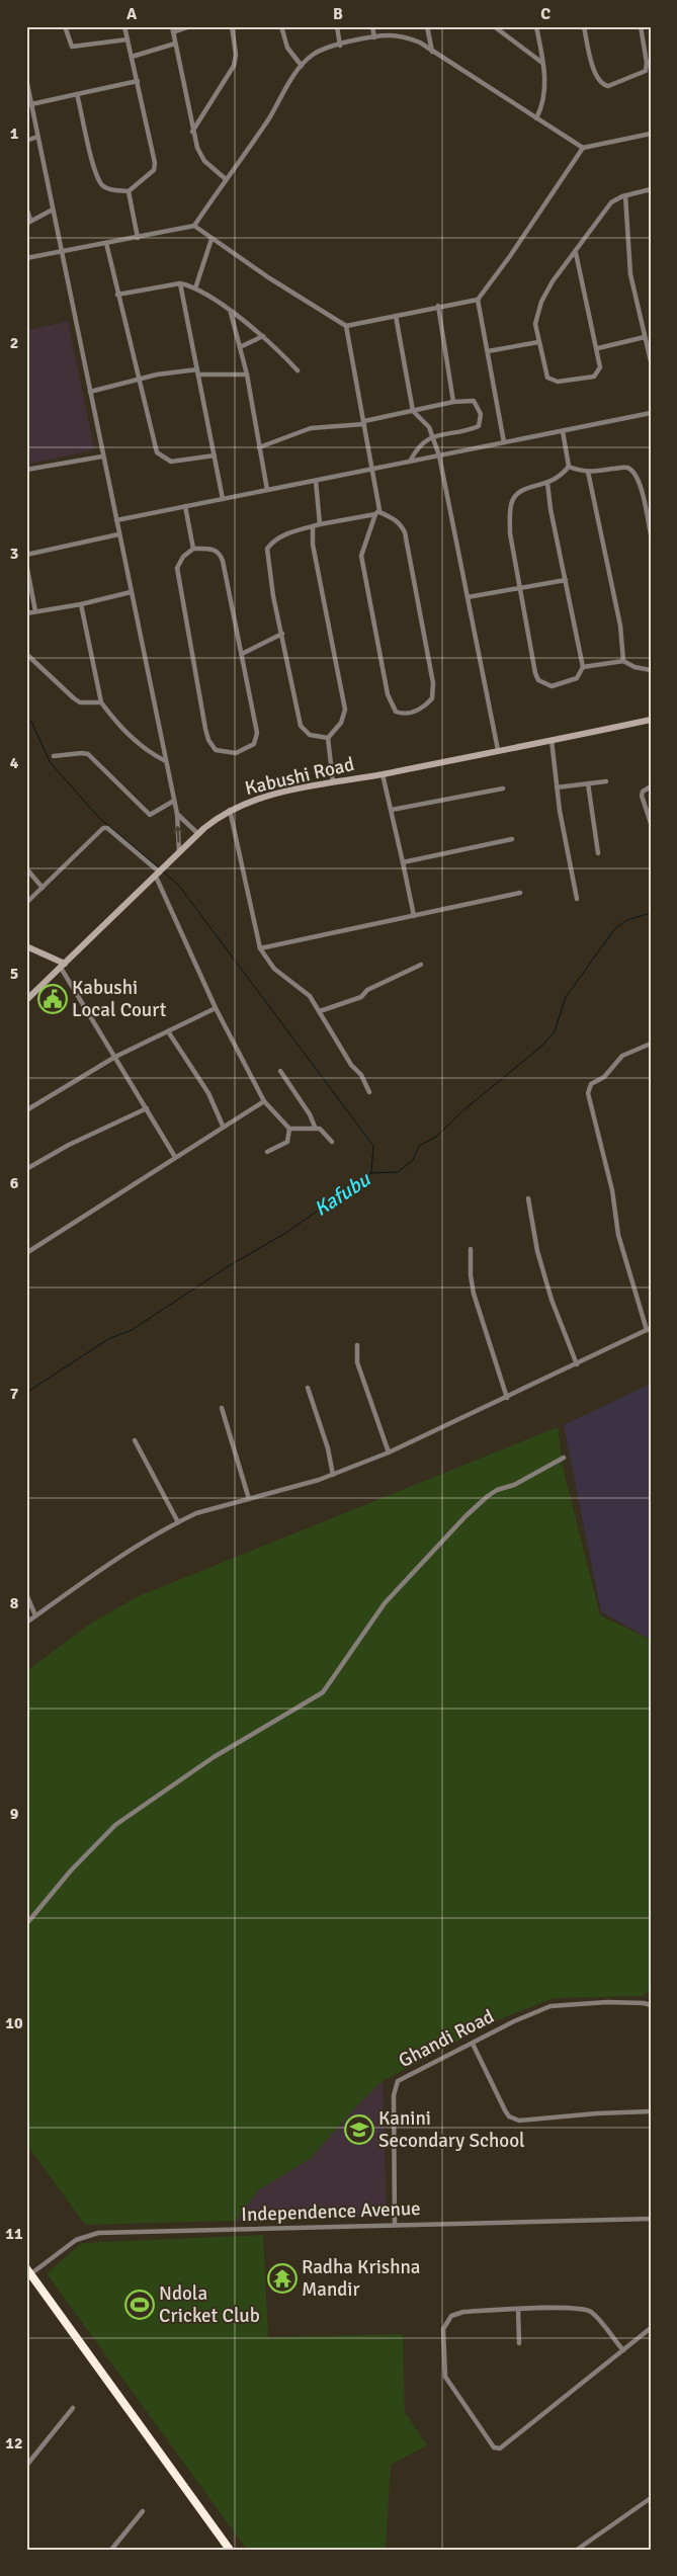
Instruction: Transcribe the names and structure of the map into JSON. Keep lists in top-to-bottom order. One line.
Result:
{"streets":{"main road":["Kabushi Road"],"street":["Ghandi Road","Independence Avenue"]},"crossings":[["Ghandi Road","Independence Avenue"]],"water":["Kafubu"],"places":{"public building":["Kabushi Local Court"],"school or university":["Kanini Secondary School"],"temple":["Radha Krishna Mandir"],"sports":["Ndola Cricket Club"]},"grid":{"columns":["A","B","C"],"rows":["1","2","3","4","5","6","7","8","9","10","11","12"]}}
